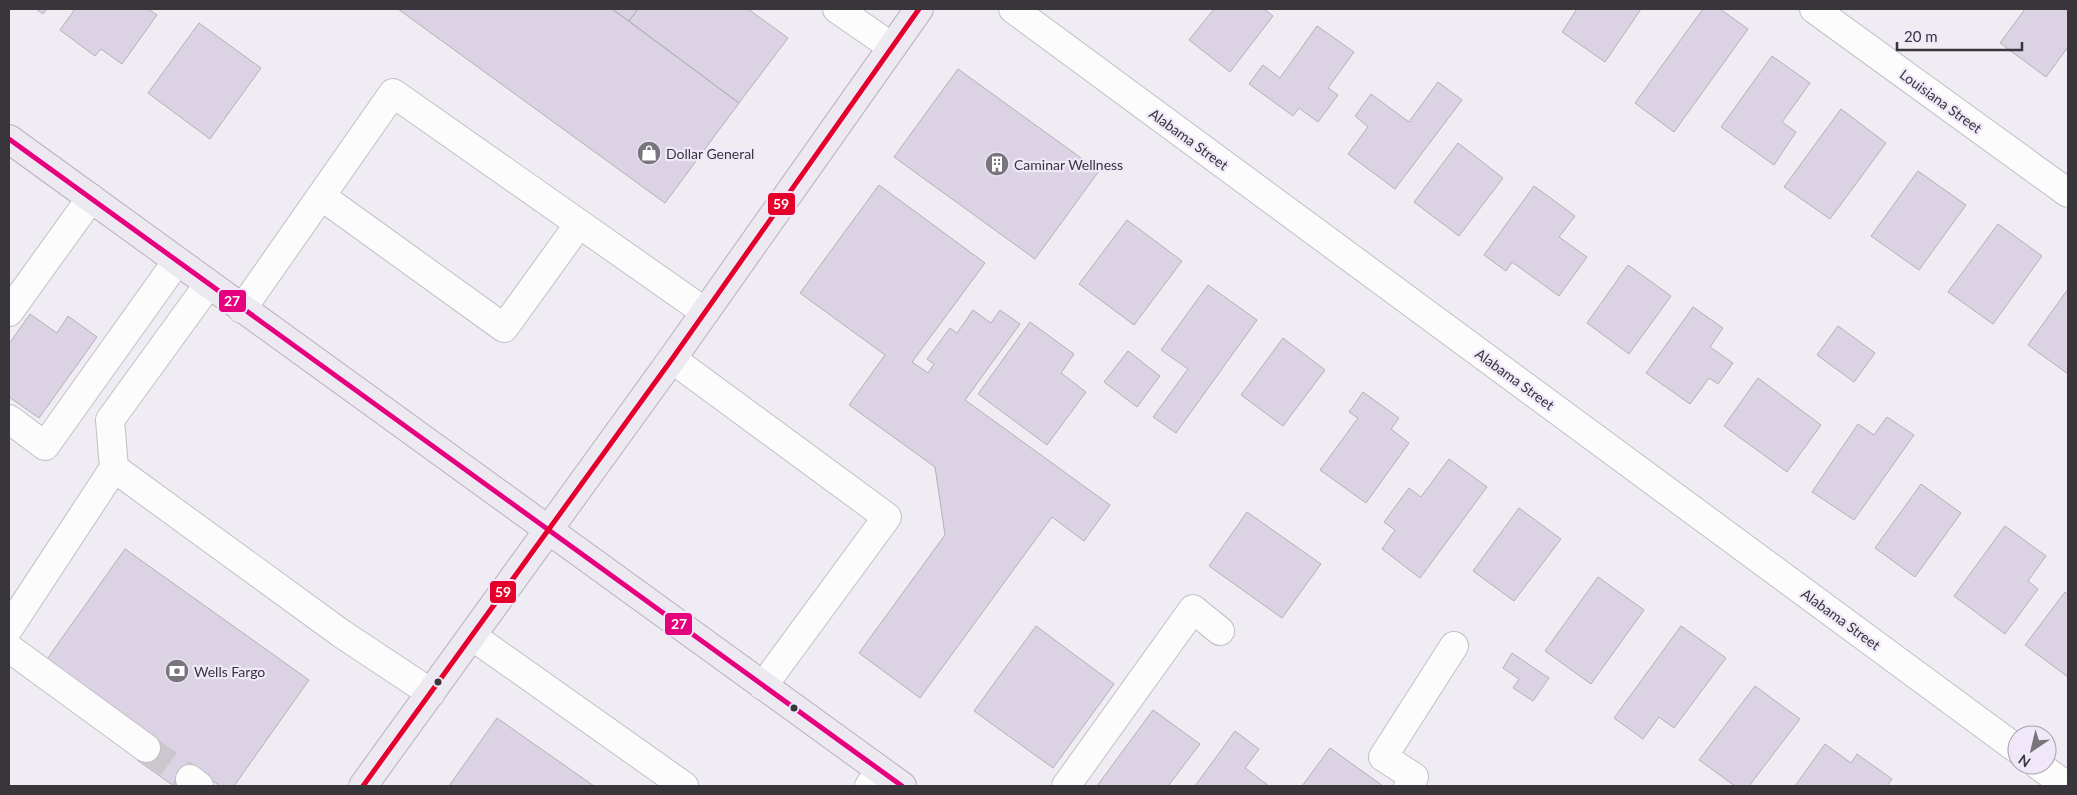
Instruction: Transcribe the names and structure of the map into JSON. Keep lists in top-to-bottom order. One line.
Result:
{"streets":{"street":["Louisiana Street","Alabama Street"]},"places":{"shop":["Dollar General"],"building":["Caminar Wellness"],"bank":["Wells Fargo"]},"lines":["transit line 59","transit line 27"],"scale_bar":"20 m","north":"bottom left"}
